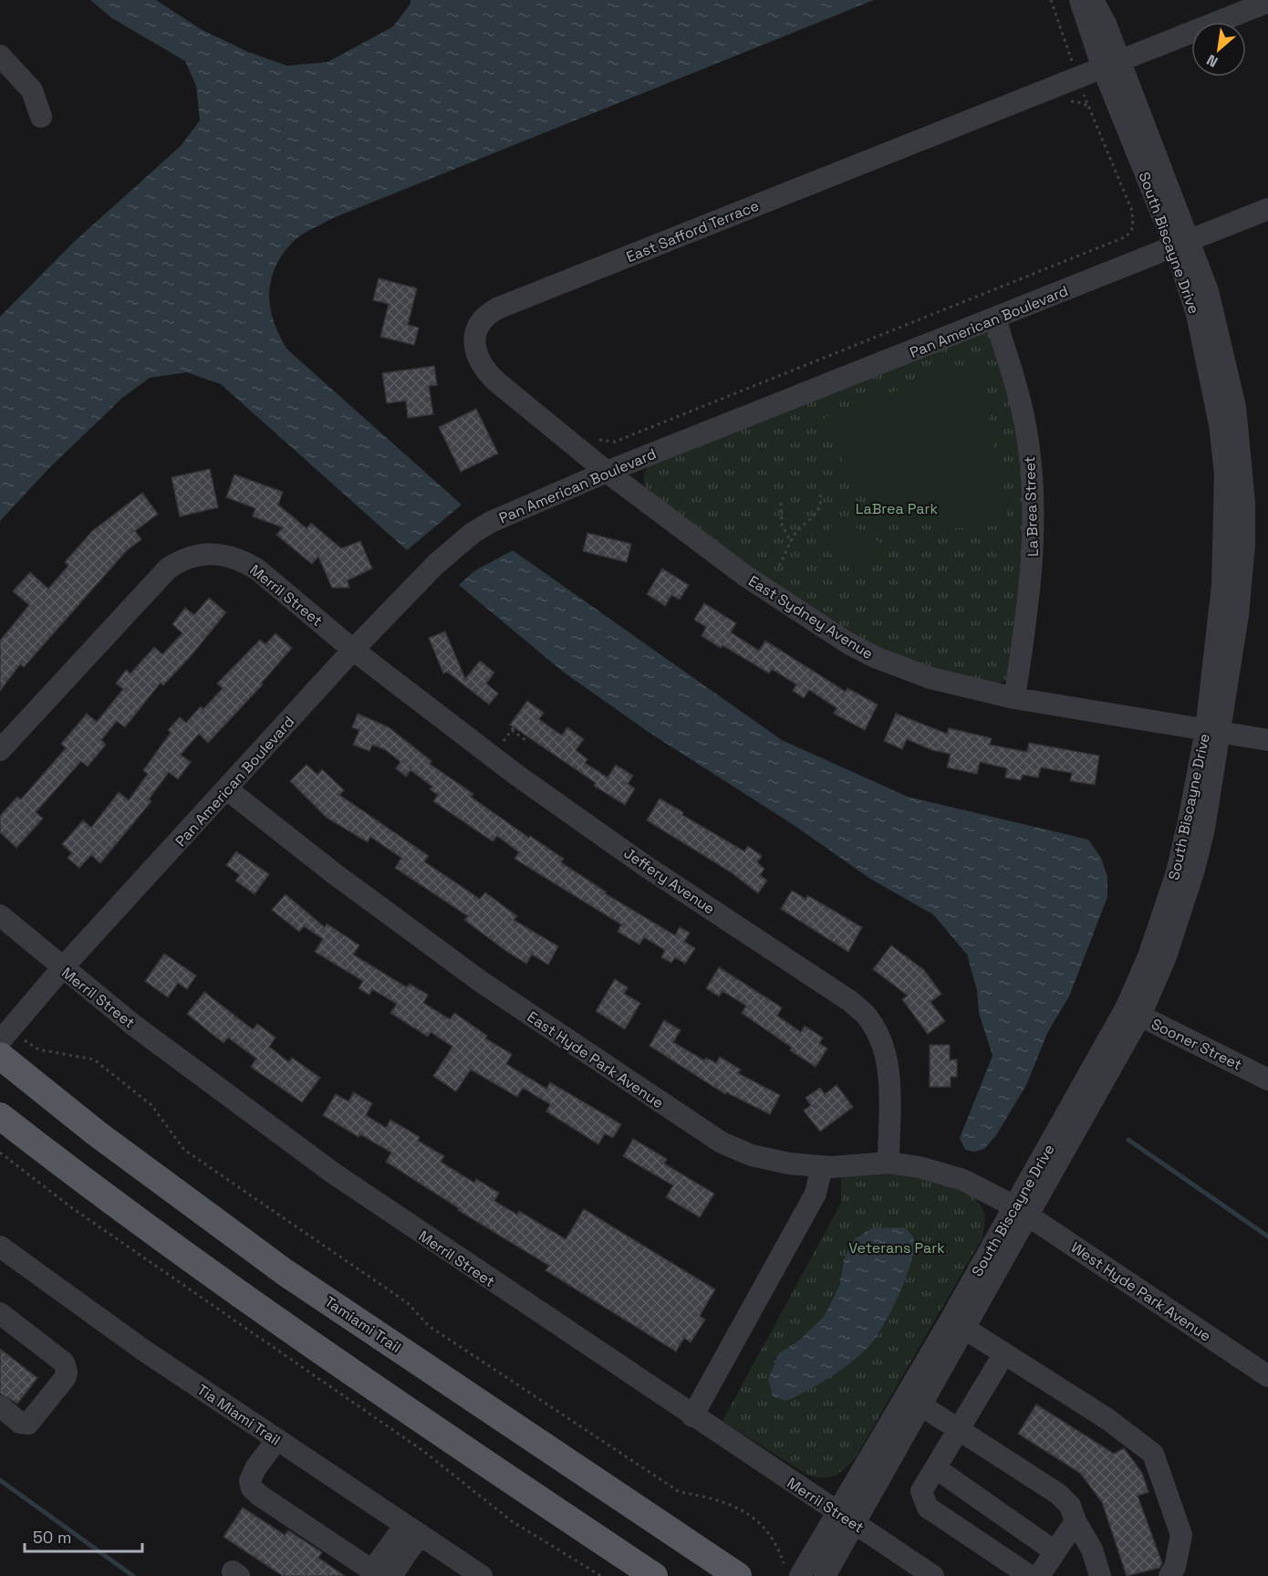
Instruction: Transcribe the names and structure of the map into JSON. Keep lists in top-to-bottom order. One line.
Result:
{"streets":{"main road":["Tamiami Trail"],"street":["East Safford Terrace","South Biscayne Drive","Pan American Boulevard","La Brea Street","Merril Street","East Sydney Avenue","Jeffery Avenue","Sooner Street","East Hyde Park Avenue","West Hyde Park Avenue","Tia Miami Trail"]},"crossings":[["East Safford Terrace","South Biscayne Drive"],["East Safford Terrace","Pan American Boulevard"],["East Safford Terrace","East Sydney Avenue"],["South Biscayne Drive","Pan American Boulevard"],["South Biscayne Drive","Merril Street"],["South Biscayne Drive","East Sydney Avenue"],["South Biscayne Drive","Sooner Street"],["South Biscayne Drive","East Hyde Park Avenue"],["South Biscayne Drive","West Hyde Park Avenue"],["Pan American Boulevard","La Brea Street"],["Pan American Boulevard","Merril Street"],["Pan American Boulevard","East Sydney Avenue"],["Pan American Boulevard","Jeffery Avenue"],["Pan American Boulevard","East Hyde Park Avenue"],["La Brea Street","East Sydney Avenue"],["Merril Street","Jeffery Avenue"],["Jeffery Avenue","East Hyde Park Avenue"],["East Hyde Park Avenue","West Hyde Park Avenue"]],"parks":["LaBrea Park","Veterans Park"],"scale_bar":"50 m","north":"bottom left"}
